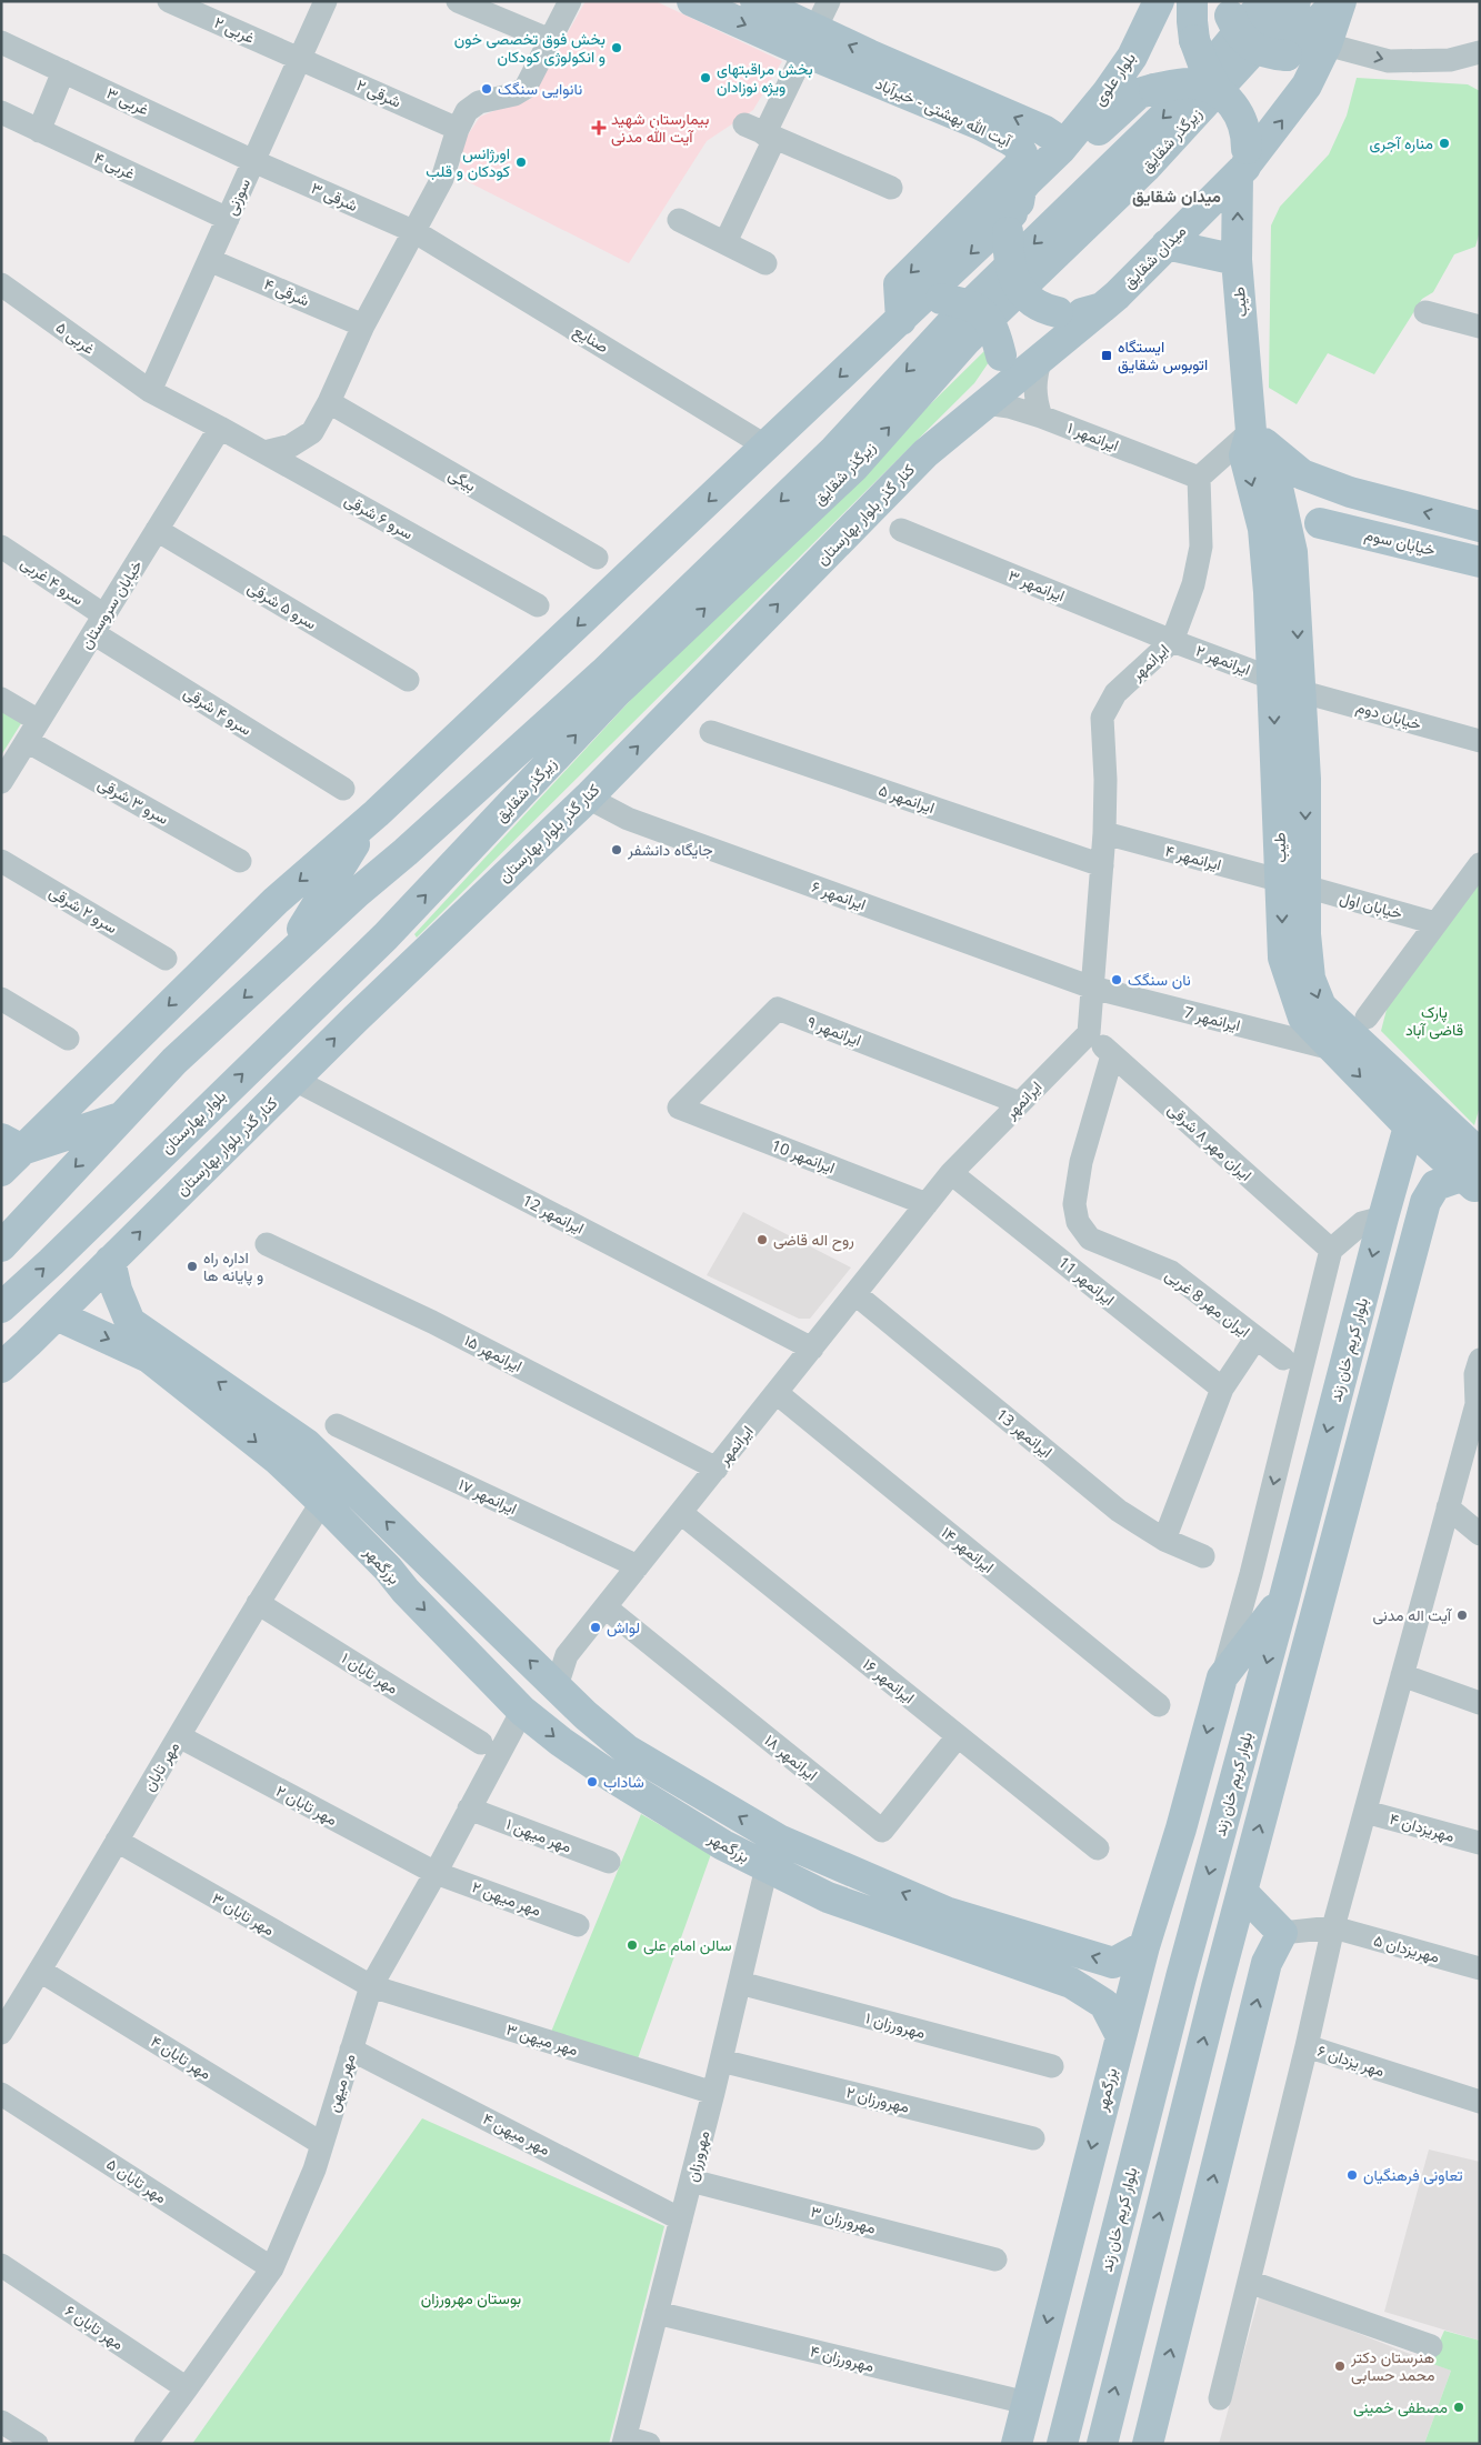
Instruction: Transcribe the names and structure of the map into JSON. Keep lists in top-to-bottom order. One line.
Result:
{"streets":{"main road":["بلوار علوی","آیت الله بهشتی - خیرآباد","زیرگذر شقایق","میدان شقایق","طیب","کنار گذر بلوار بهارستان","خیابان سوم","بلوار بهارستان","بلوار کریم خان زند","بزرگمهر"],"street":["غربی ۲","شرقی ۲","غربی ۳","غربی ۴","سوزنی","شرقی ۳","شرقی ۴","غربی ۵","صنایع","ایرانمهر ۱","بیگی","سرو ۶ شرقی","سرو ۴ غربی","ایرانمهر ۳","خیابان سروستان","سرو ۵ شرقی","ایرانمهر ۲","ایرانمهر","سرو ۴ شرقی","خیابان دوم","ایرانمهر ۵","سرو ۳ شرقی","ایرانمهر ۴","ایرانمهر ۶","خیابان اول","سرو ۲ شرقی","ایرانمهر 7","ایرانمهر ۹","ایران مهر ٨ شرقی","ایرانمهر 10","ایرانمهر 12","ایرانمهر 11","ایران مهر 8 غربی","ایرانمهر ۱۵","ایرانمهر 13","ایرانمهر ۱۷","ایرانمهر ۱۴","مهر تابان ۱","ایرانمهر ۱۶","ایرانمهر ۱۸","مهر تابان","مهر تابان ۲","مهریزدان ۴","مهر میهن ۱","مهر میهن ۲","مهر تابان ۳","مهریزدان ۵","مهرورزان ۱","مهر میهن ۳","مهر تابان ۴","مهر یزدان ۶","مهر میهن","مهرورزان ۲","مهر میهن ۴","مهرورزان","مهر تابان ۵","مهرورزان ۳","مهر تابان ۶","مهرورزان ۴"]},"crossings":[["غربی ۲","شرقی ۲"],["غربی ۲","سوزنی"],["بلوار علوی","آیت الله بهشتی - خیرآباد"],["شرقی ۲","سوزنی"],["غربی ۳","سوزنی"],["غربی ۳","شرقی ۳"],["زیرگذر شقایق","بلوار بهارستان"],["غربی ۴","سوزنی"],["سوزنی","شرقی ۳"],["سوزنی","شرقی ۴"],["سوزنی","غربی ۵"],["شرقی ۳","صنایع"],["میدان شقایق","طیب"],["میدان شقایق","کنار گذر بلوار بهارستان"],["طیب","ایرانمهر ۲"],["طیب","خیابان دوم"],["طیب","ایرانمهر ۴"],["طیب","خیابان اول"],["طیب","ایرانمهر 7"],["طیب","بلوار کریم خان زند"],["غربی ۵","سرو ۶ شرقی"],["غربی ۵","خیابان سروستان"],["ایرانمهر ۱","کنار گذر بلوار بهارستان"],["ایرانمهر ۱","ایرانمهر"],["کنار گذر بلوار بهارستان","ایرانمهر ۶"],["کنار گذر بلوار بهارستان","ایرانمهر 12"],["کنار گذر بلوار بهارستان","بزرگمهر"],["سرو ۶ شرقی","خیابان سروستان"],["سرو ۴ غربی","خیابان سروستان"],["سرو ۴ غربی","سرو ۴ شرقی"],["ایرانمهر ۳","ایرانمهر ۲"],["ایرانمهر ۳","ایرانمهر"],["خیابان سروستان","سرو ۵ شرقی"],["خیابان سروستان","سرو ۴ شرقی"],["خیابان سروستان","سرو ۳ شرقی"],["ایرانمهر ۲","ایرانمهر"],["ایرانمهر ۲","خیابان دوم"],["ایرانمهر","ایرانمهر ۵"],["ایرانمهر","ایرانمهر ۴"],["ایرانمهر","ایرانمهر ۶"],["ایرانمهر","ایرانمهر 7"],["ایرانمهر","ایرانمهر ۹"],["ایرانمهر","ایران مهر ٨ شرقی"],["ایرانمهر","ایرانمهر 10"],["ایرانمهر","ایرانمهر 12"],["ایرانمهر","ایرانمهر 11"],["ایرانمهر","ایرانمهر ۱۵"],["ایرانمهر","ایرانمهر 13"],["ایرانمهر","ایرانمهر ۱۷"],["ایرانمهر","ایرانمهر ۱۴"],["ایرانمهر","بزرگمهر"],["ایرانمهر","ایرانمهر ۱۶"],["ایرانمهر","ایرانمهر ۱۸"],["ایرانمهر ۴","خیابان اول"],["ایرانمهر ۶","ایرانمهر 7"],["ایرانمهر ۹","ایرانمهر 10"],["ایران مهر ٨ شرقی","ایران مهر 8 غربی"],["بزرگمهر","مهر تابان"],["بزرگمهر","مهر میهن"],["بزرگمهر","مهرورزان"],["بزرگمهر","مهرورزان ۴"],["مهر تابان ۱","مهر تابان"],["ایرانمهر ۱۶","ایرانمهر ۱۸"],["مهر تابان","مهر تابان ۲"],["مهر تابان","مهر تابان ۳"],["مهر تابان","مهر تابان ۴"],["مهر تابان ۲","مهر میهن ۲"],["مهر تابان ۲","مهر میهن"],["مهریزدان ۴","مهر یزدان ۶"],["مهر میهن ۱","مهر میهن"],["مهر میهن ۲","مهر میهن"],["مهر تابان ۳","مهر میهن ۳"],["مهر تابان ۳","مهر میهن"],["مهریزدان ۵","مهر یزدان ۶"],["مهرورزان ۱","مهرورزان"],["مهر میهن ۳","مهر میهن"],["مهر میهن ۳","مهرورزان"],["مهر تابان ۴","مهر میهن"],["مهر میهن","مهر میهن ۴"],["مهر میهن","مهر تابان ۵"],["مهر میهن","مهر تابان ۶"],["مهرورزان ۲","مهرورزان"],["مهر میهن ۴","مهرورزان"],["مهرورزان","مهرورزان ۳"],["مهرورزان","مهرورزان ۴"]],"one_way":["میدان شقایق"],"districts":["میدان شقایق"],"parks":["پارک قاضی آباد","بوستان مهرورزان"],"places":{"other":["بخش فوق تخصصی خون و انکولوژی کودکان","بخش مراقبتهای ویژه نوزادان","نانوایی سنگک","مناره آجری","اورژانس کودکان و قلب","جایگاه دانشفر","نان سنگک","روح اله قاضی","اداره راه و پایانه ها","آیت اله مدنی","لواش","شاداب","سالن امام علی","تعاونی فرهنگیان","هنرستان دکتر محمد حسابی","مصطفی خمینی"],"health":["بیمارستان شهید آیت الله مدنی"],"transit":["ایستگاه اتوبوس شقایق"]}}
